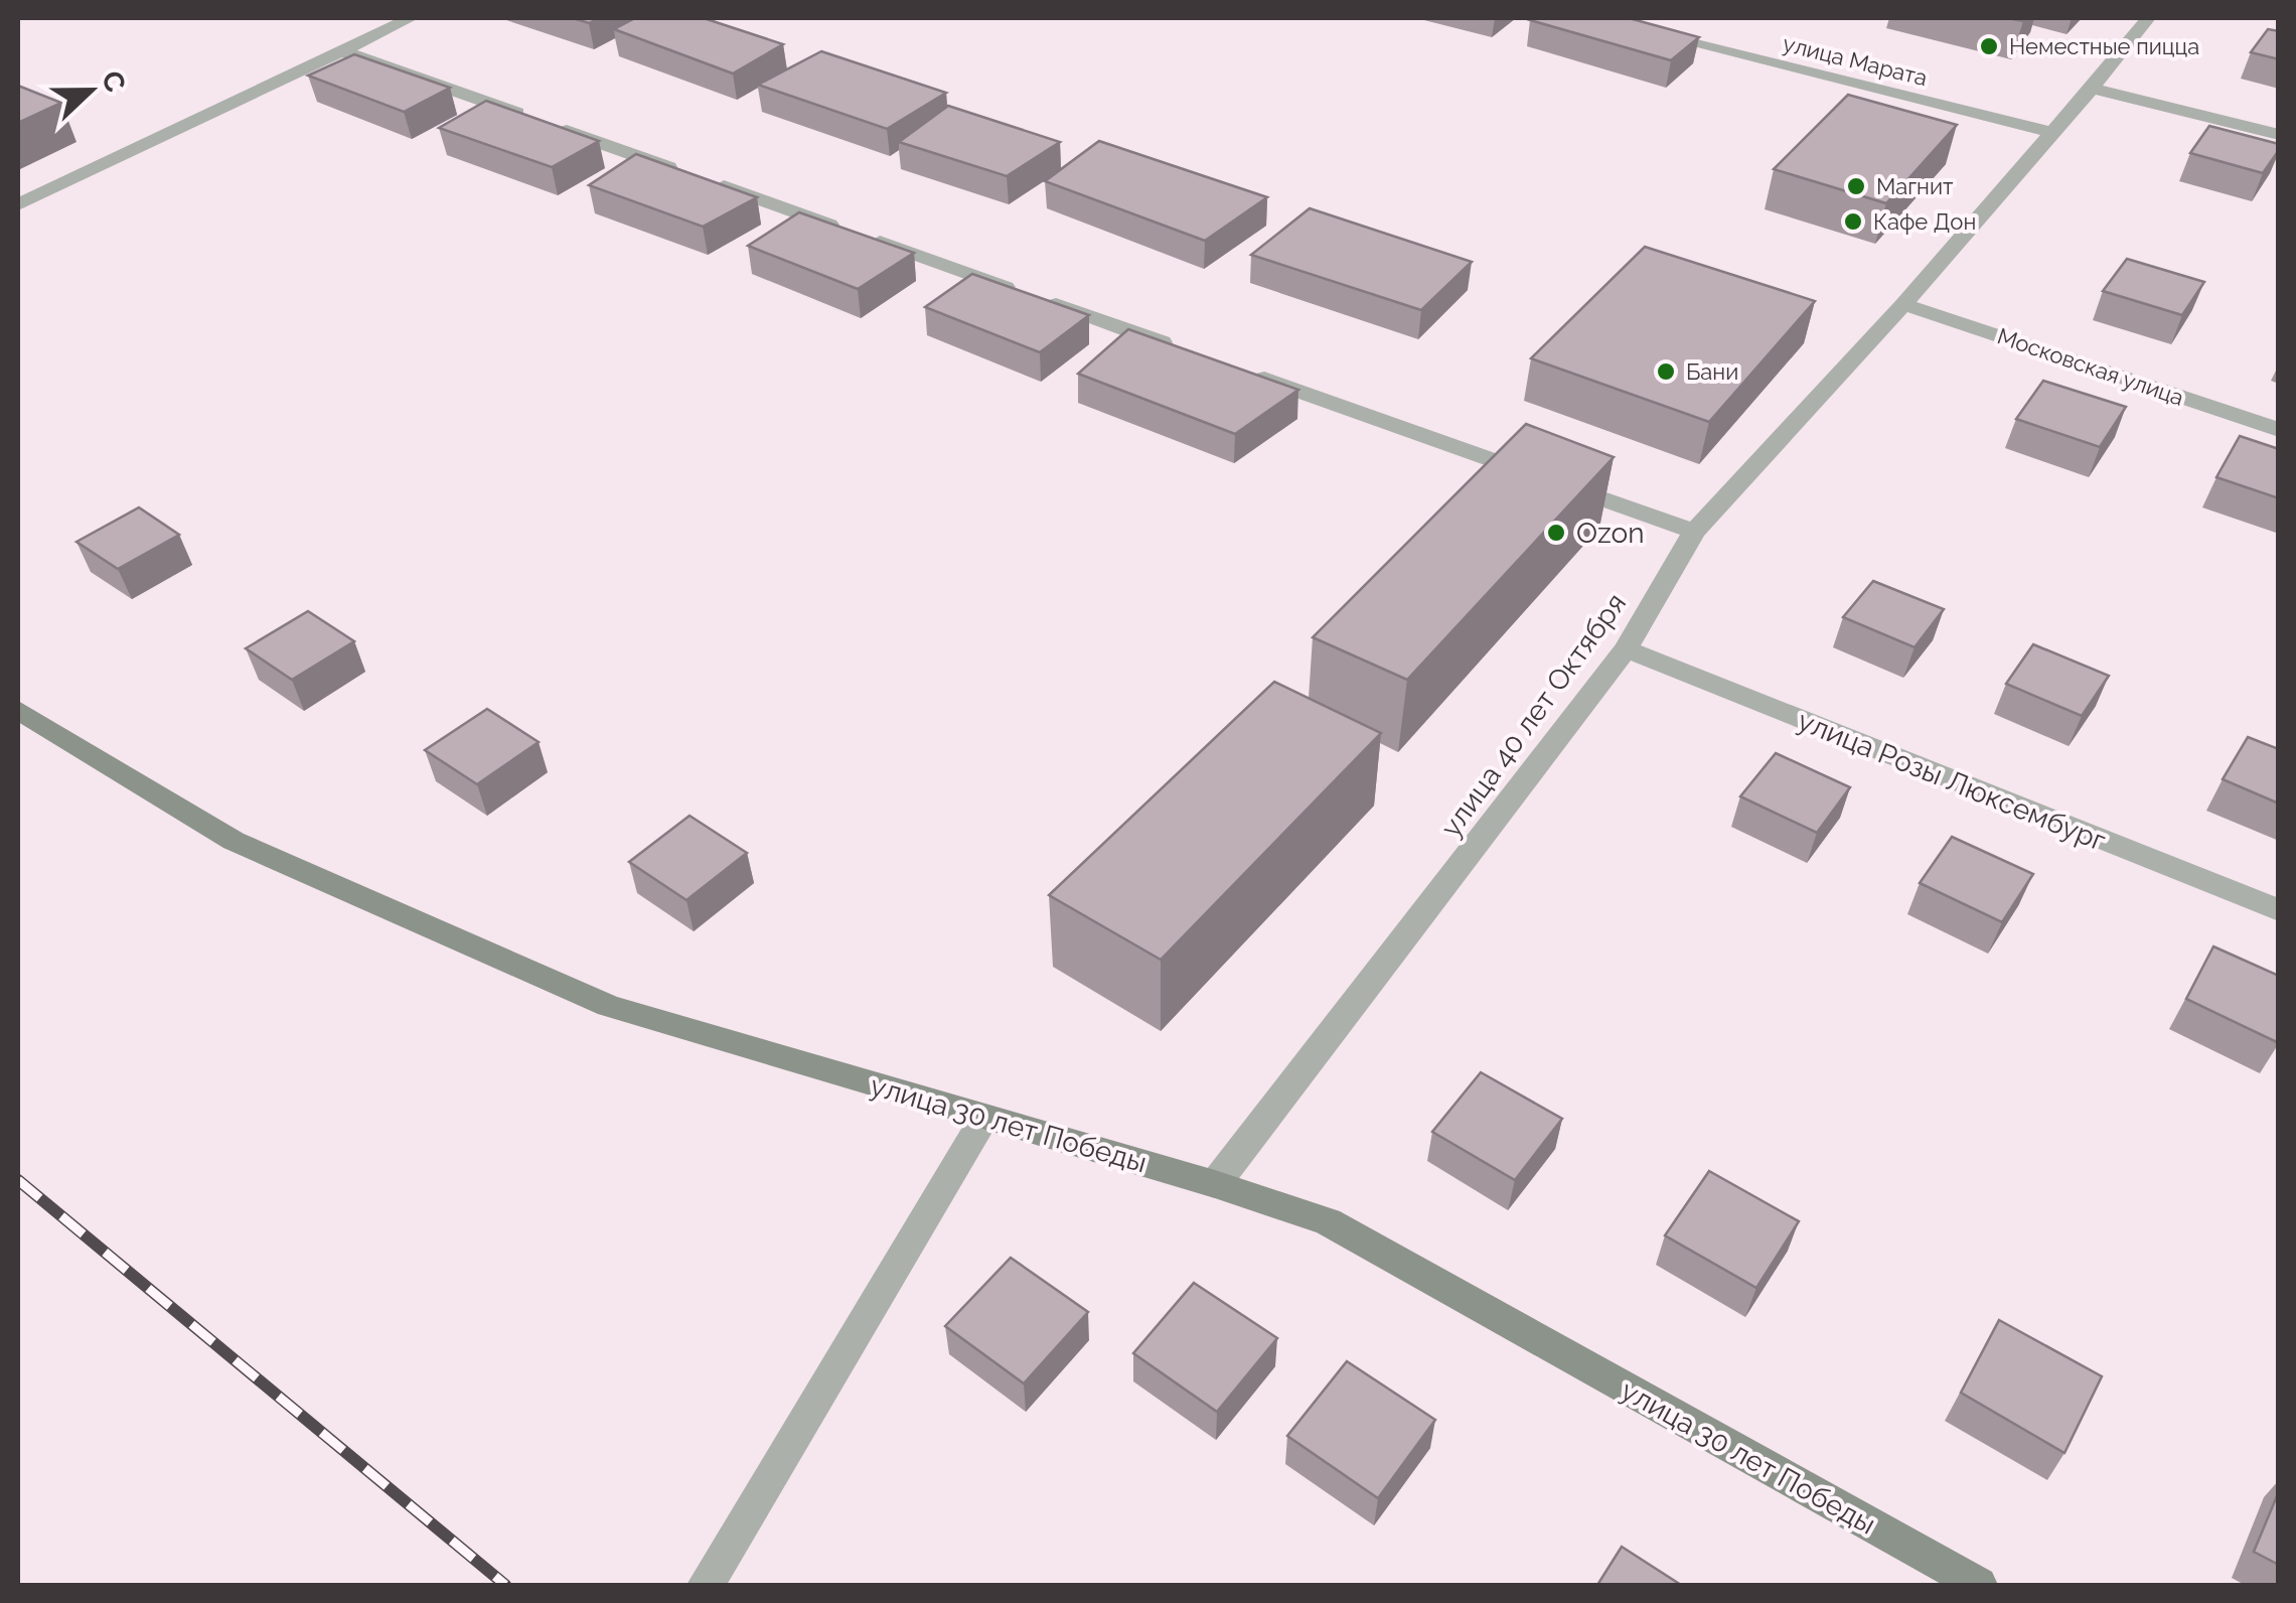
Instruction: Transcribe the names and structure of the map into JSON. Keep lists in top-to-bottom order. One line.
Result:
{"streets":{"main road":["улица 30 лет Победы"],"street":["улица Марата","Московская улица","улица 40 лет Октября","улица Розы Люксембург"]},"crossings":[["улица Марата","улица 40 лет Октября"],["Московская улица","улица 40 лет Октября"],["улица 40 лет Октября","улица Розы Люксембург"],["улица 40 лет Октября","улица 30 лет Победы"]],"places":["Неместные пицца","Магнит","Кафе Дон","Бани","Ozon"],"north":"right"}
